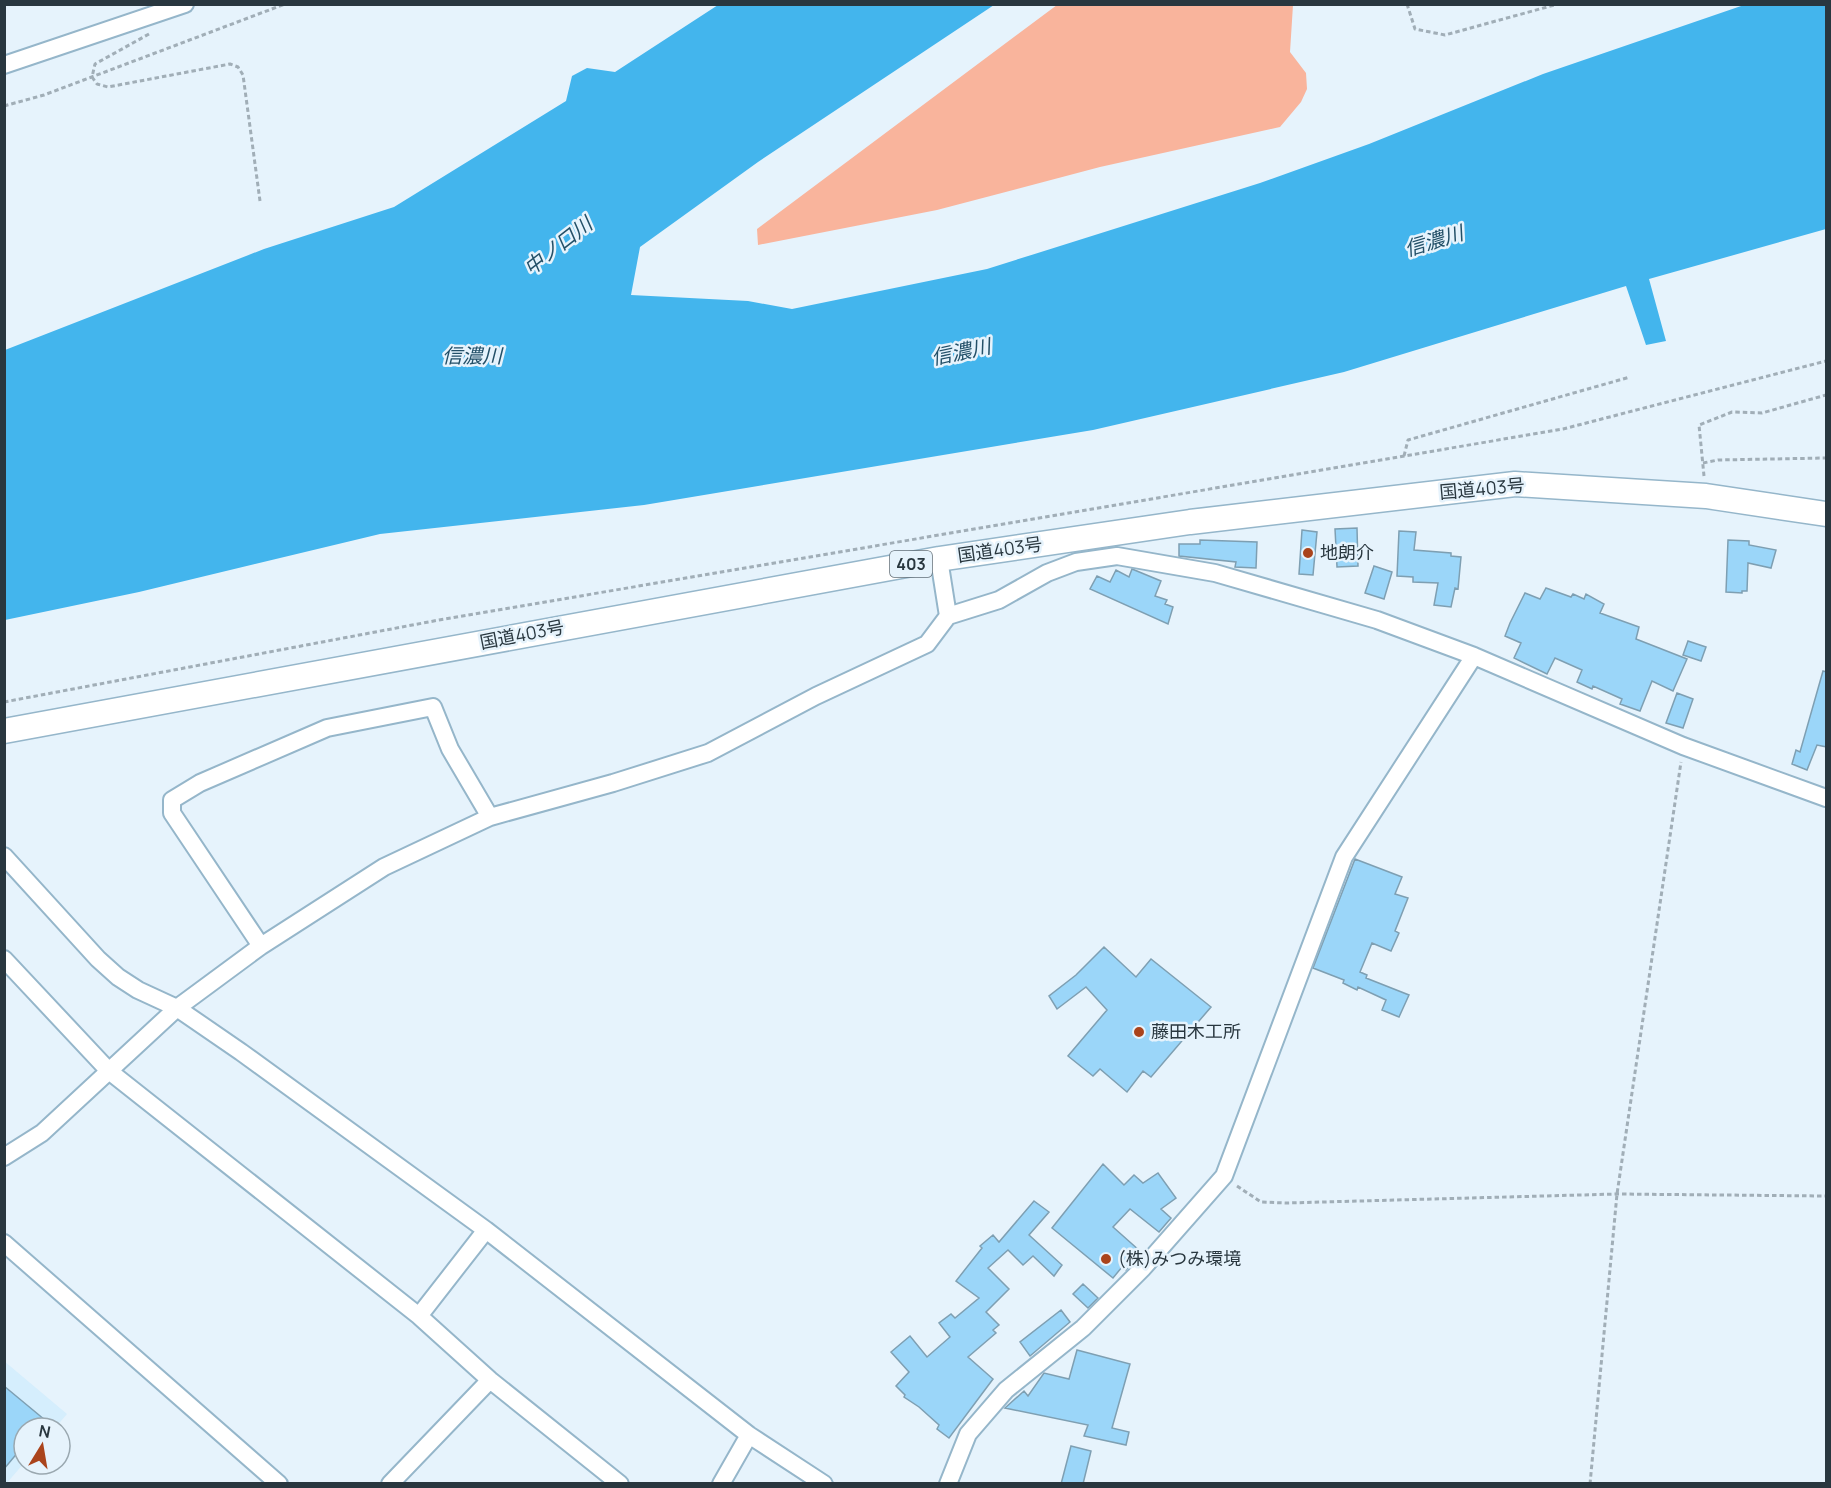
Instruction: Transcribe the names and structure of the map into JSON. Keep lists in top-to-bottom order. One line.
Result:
{"streets":{"highway":["国道403号","403"]},"water":["信濃川","中ノ口川"],"places":["地朗介","藤田木工所","(株)みつみ環境"],"north":"top"}
